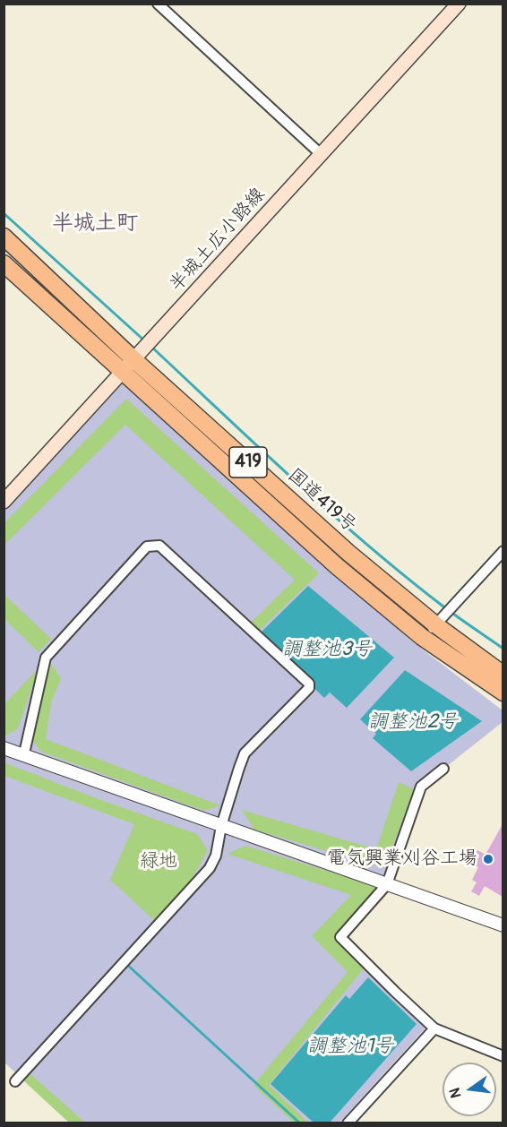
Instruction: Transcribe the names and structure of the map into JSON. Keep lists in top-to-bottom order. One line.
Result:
{"streets":{"highway":["419","国道419号"],"main road":["半城土広小路線"]},"crossings":[["半城土広小路線","国道419号"]],"districts":["半城土町"],"water":["調整池3号","調整池2号","調整池1号"],"parks":["緑地"],"places":["電気興業刈谷工場"],"north":"left"}
